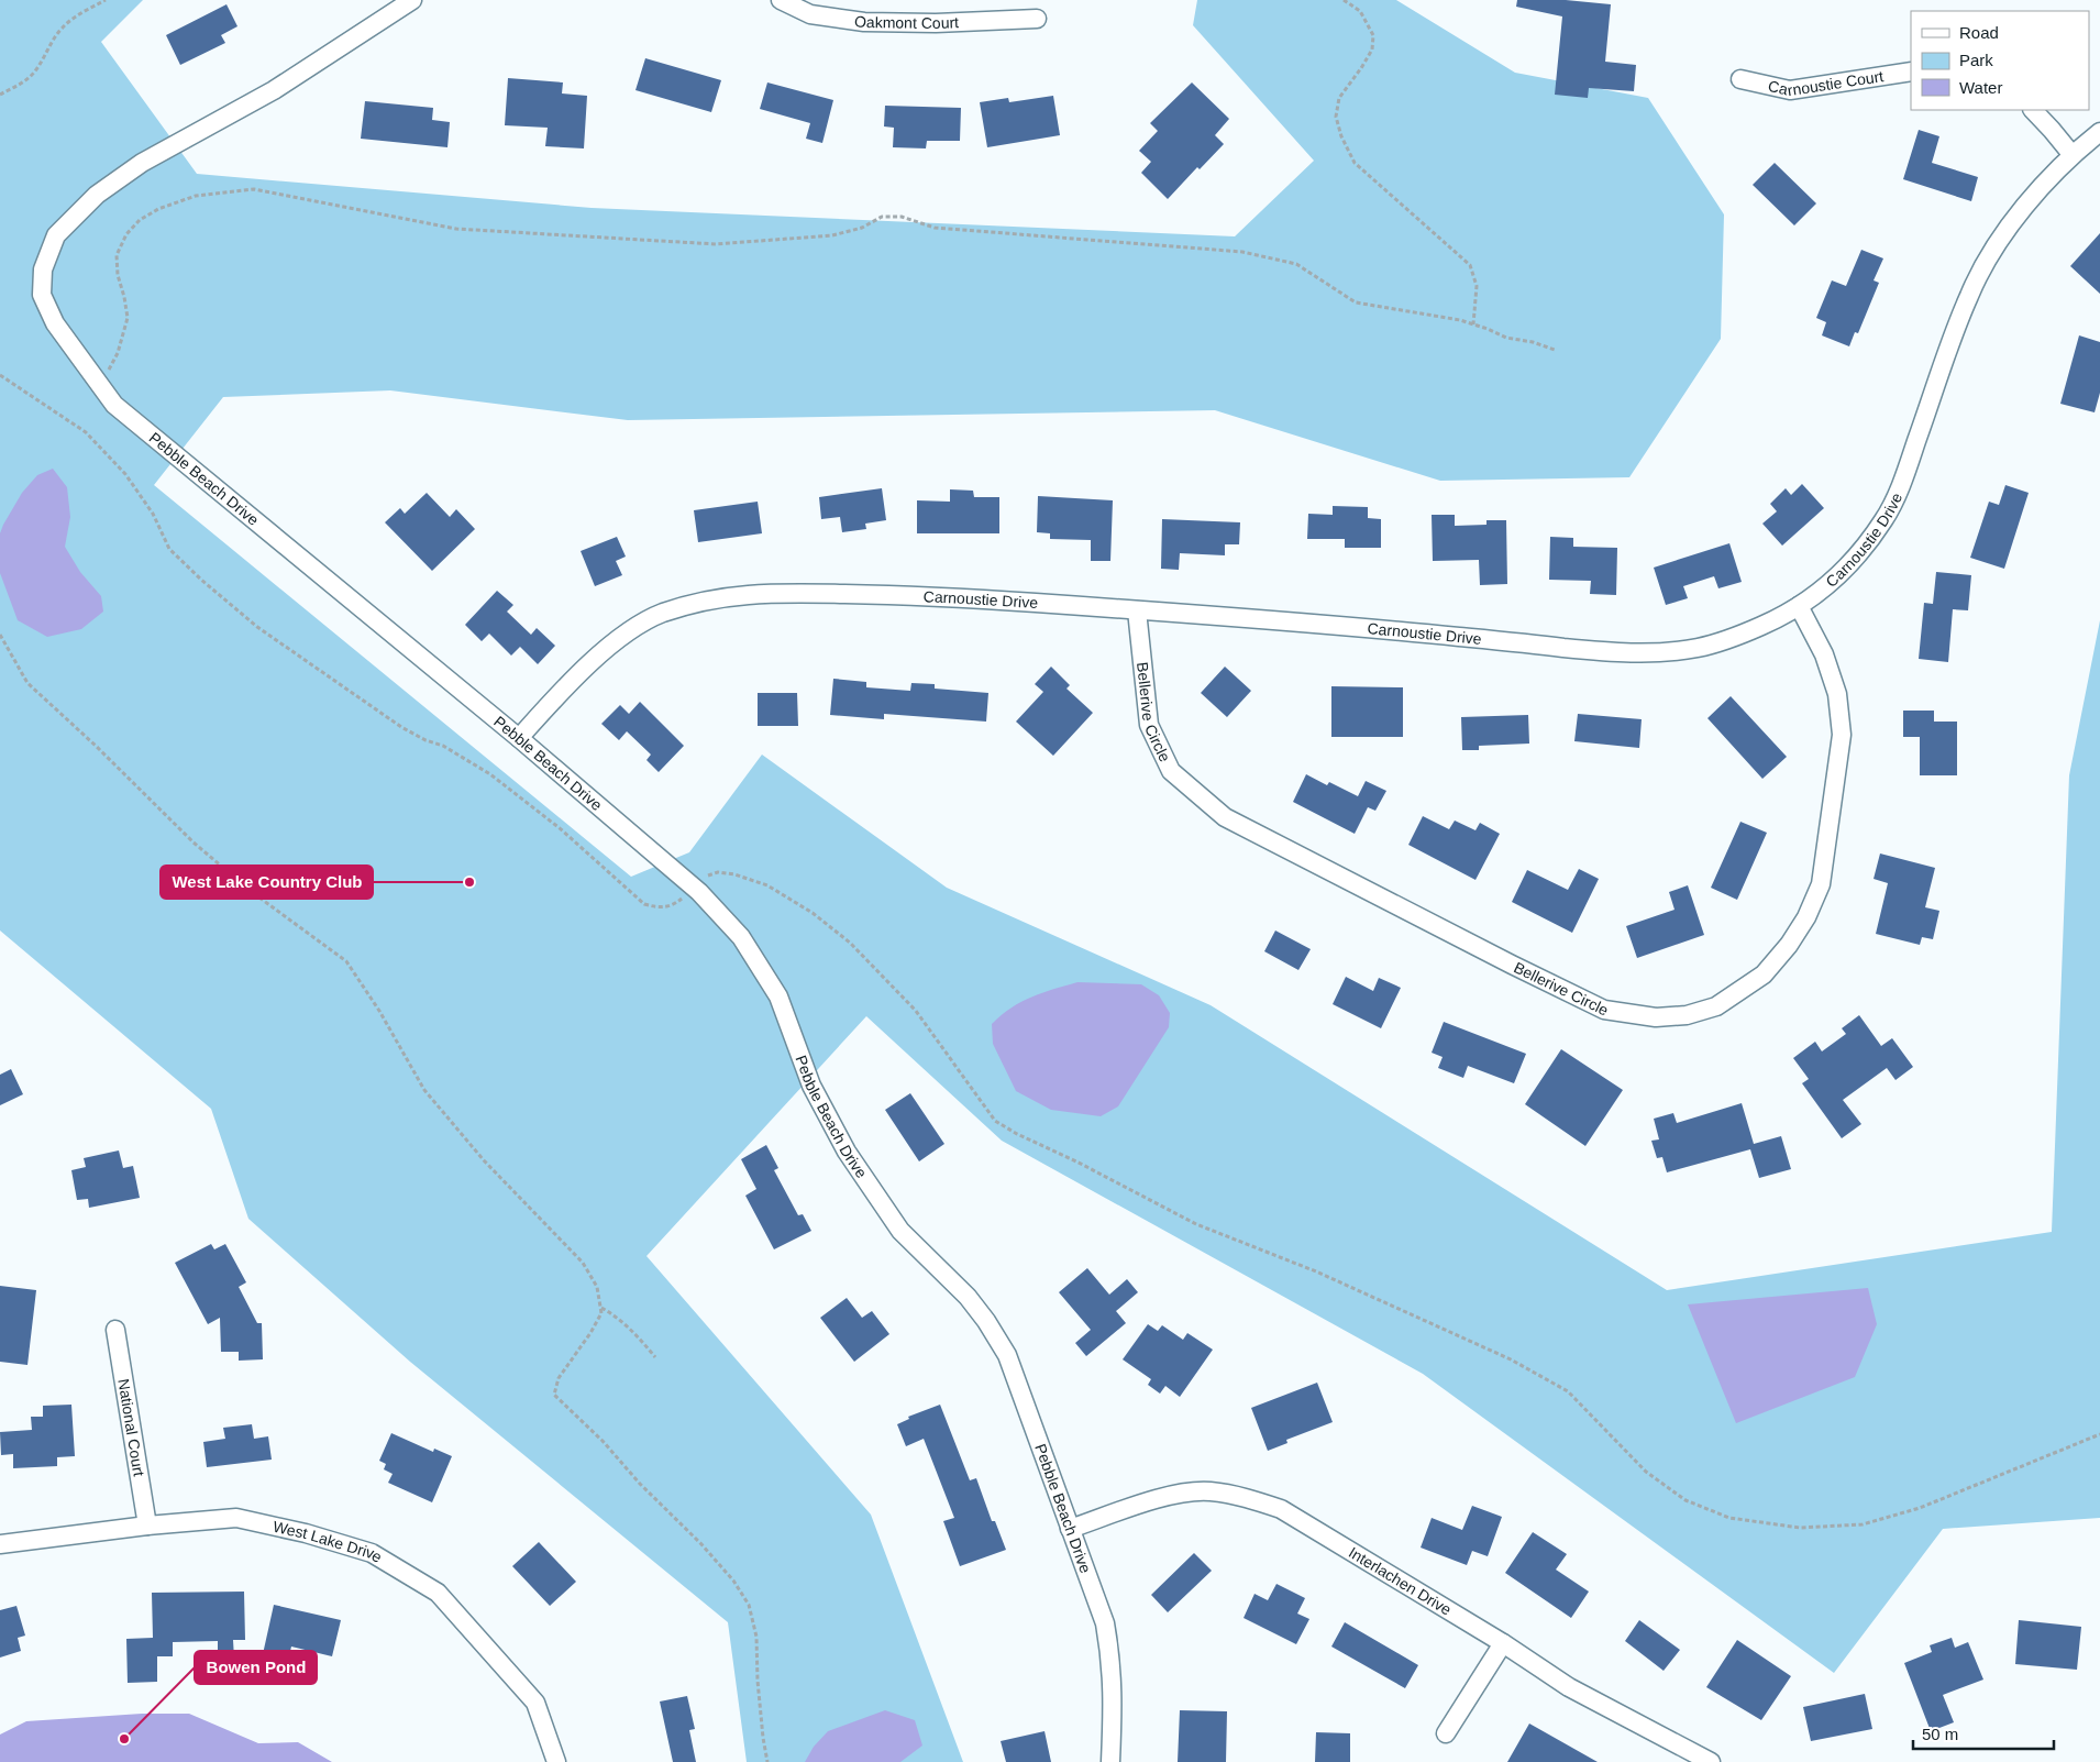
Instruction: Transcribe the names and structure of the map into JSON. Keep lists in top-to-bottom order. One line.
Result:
{"streets":{"street":["Oakmont Court","Carnoustie Court","Pebble Beach Drive","Carnoustie Drive","Bellerive Circle","National Court","West Lake Drive","Interlachen Drive"]},"crossings":[["Pebble Beach Drive","Carnoustie Drive"],["Pebble Beach Drive","Interlachen Drive"],["Carnoustie Drive","Bellerive Circle"],["National Court","West Lake Drive"]],"places":["West Lake Country Club","Bowen Pond"],"legend":["Road","Park","Water"],"scale_bar":"50 m"}
